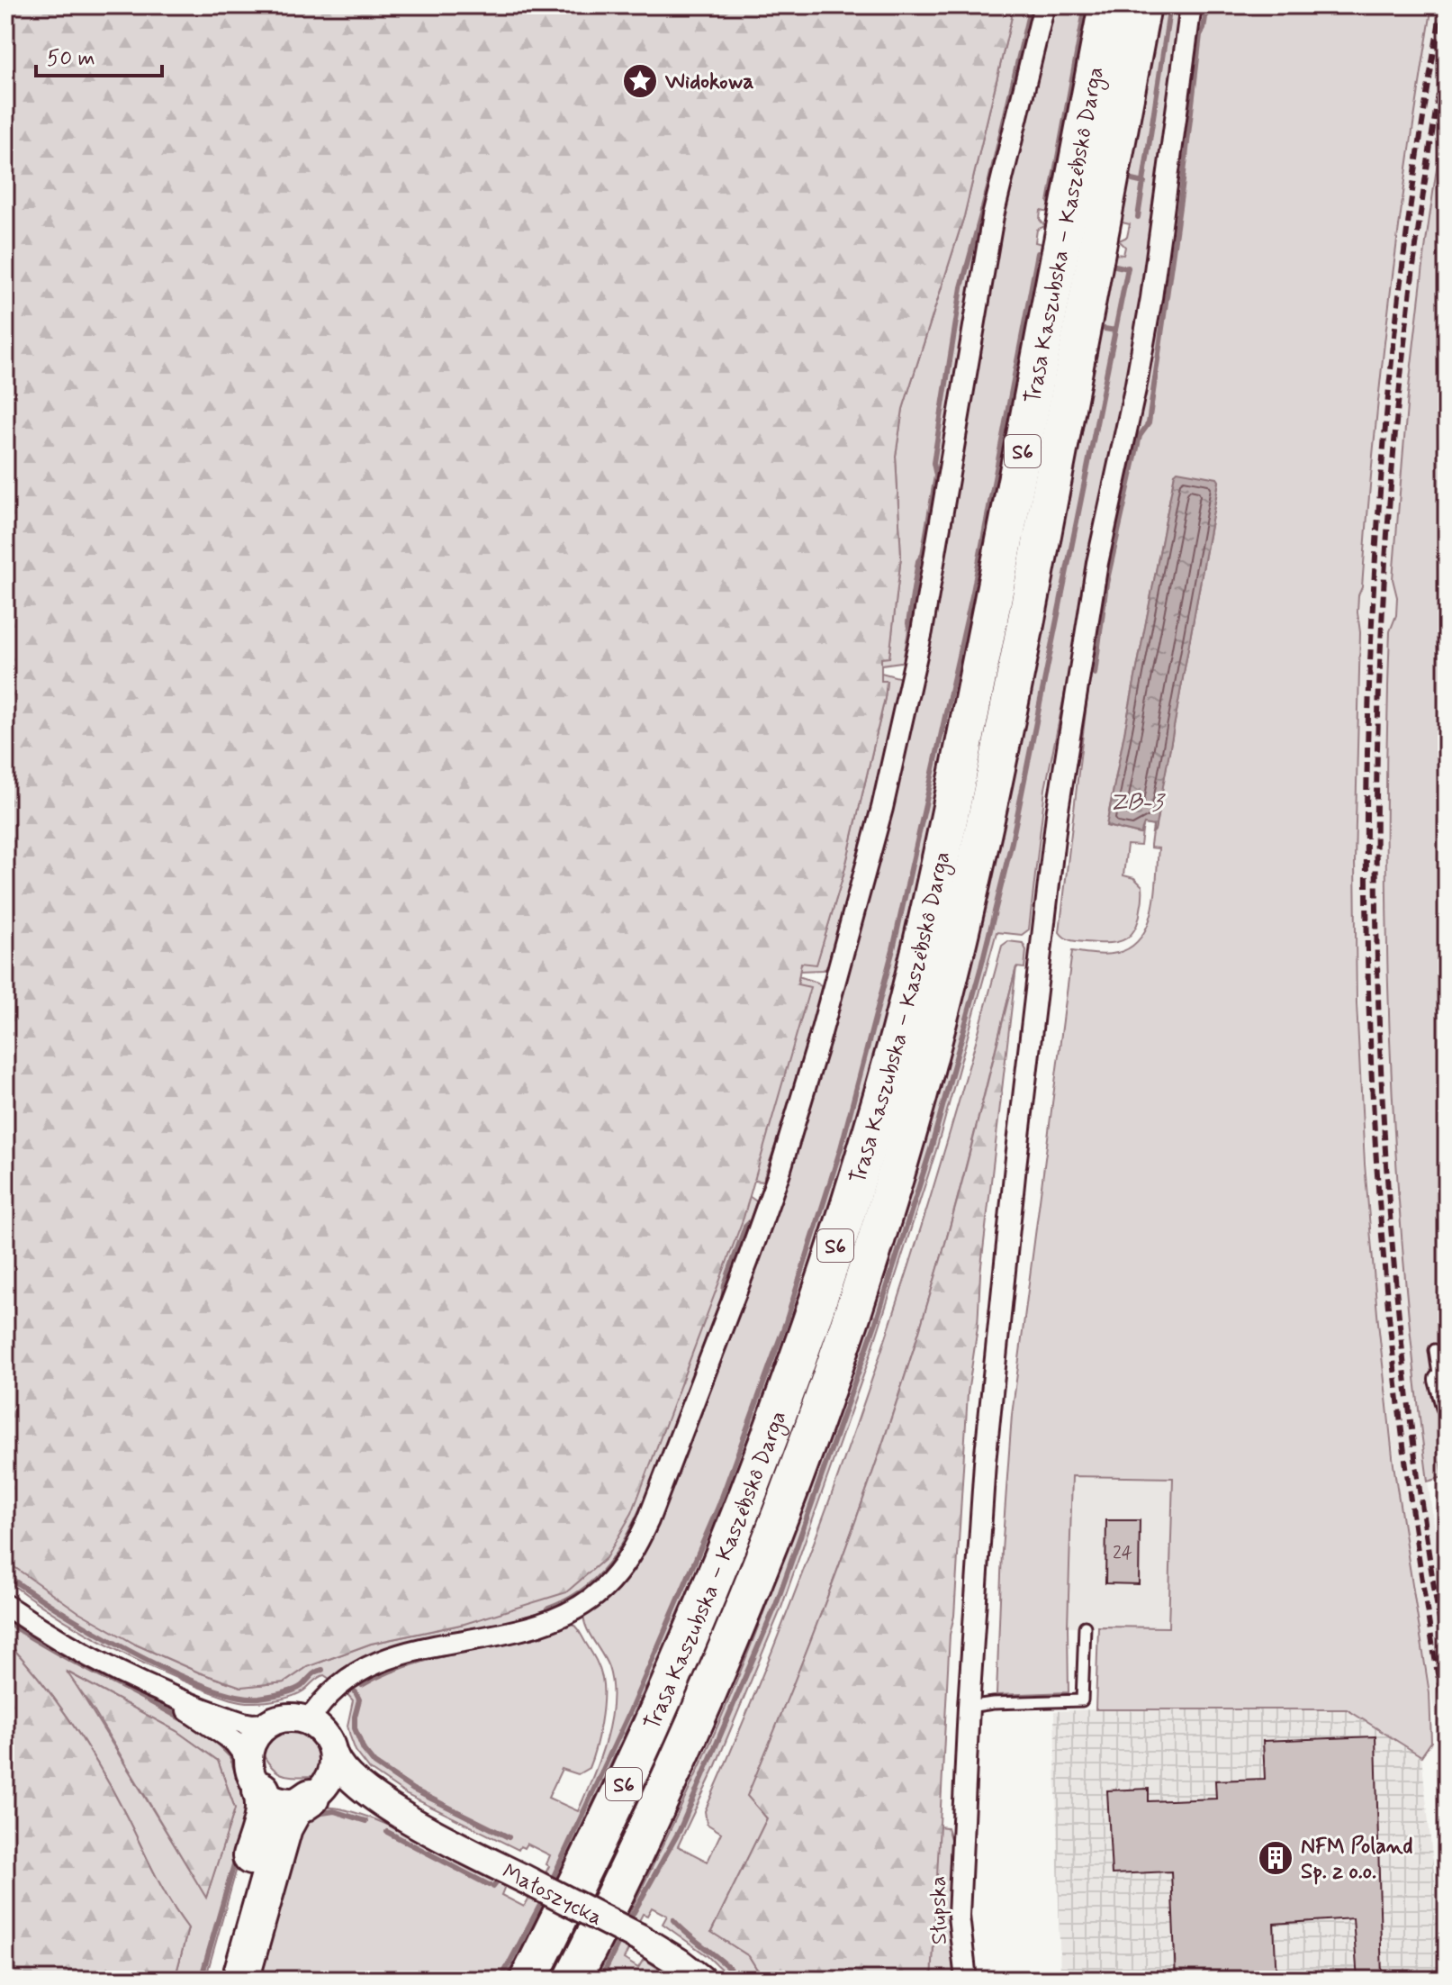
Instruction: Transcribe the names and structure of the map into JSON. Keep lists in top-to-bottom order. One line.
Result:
{"streets":{"highway":["Trasa Kaszubska – Kaszëbskô Darga","S6"],"main road":["Małoszycka"],"street":["Słupska"]},"water":["ZB-3"],"places":{"place":["Widokowa"],"building":["NFM Poland Sp. z o.o."]},"house_numbers":["24"],"scale_bar":"50 m"}
